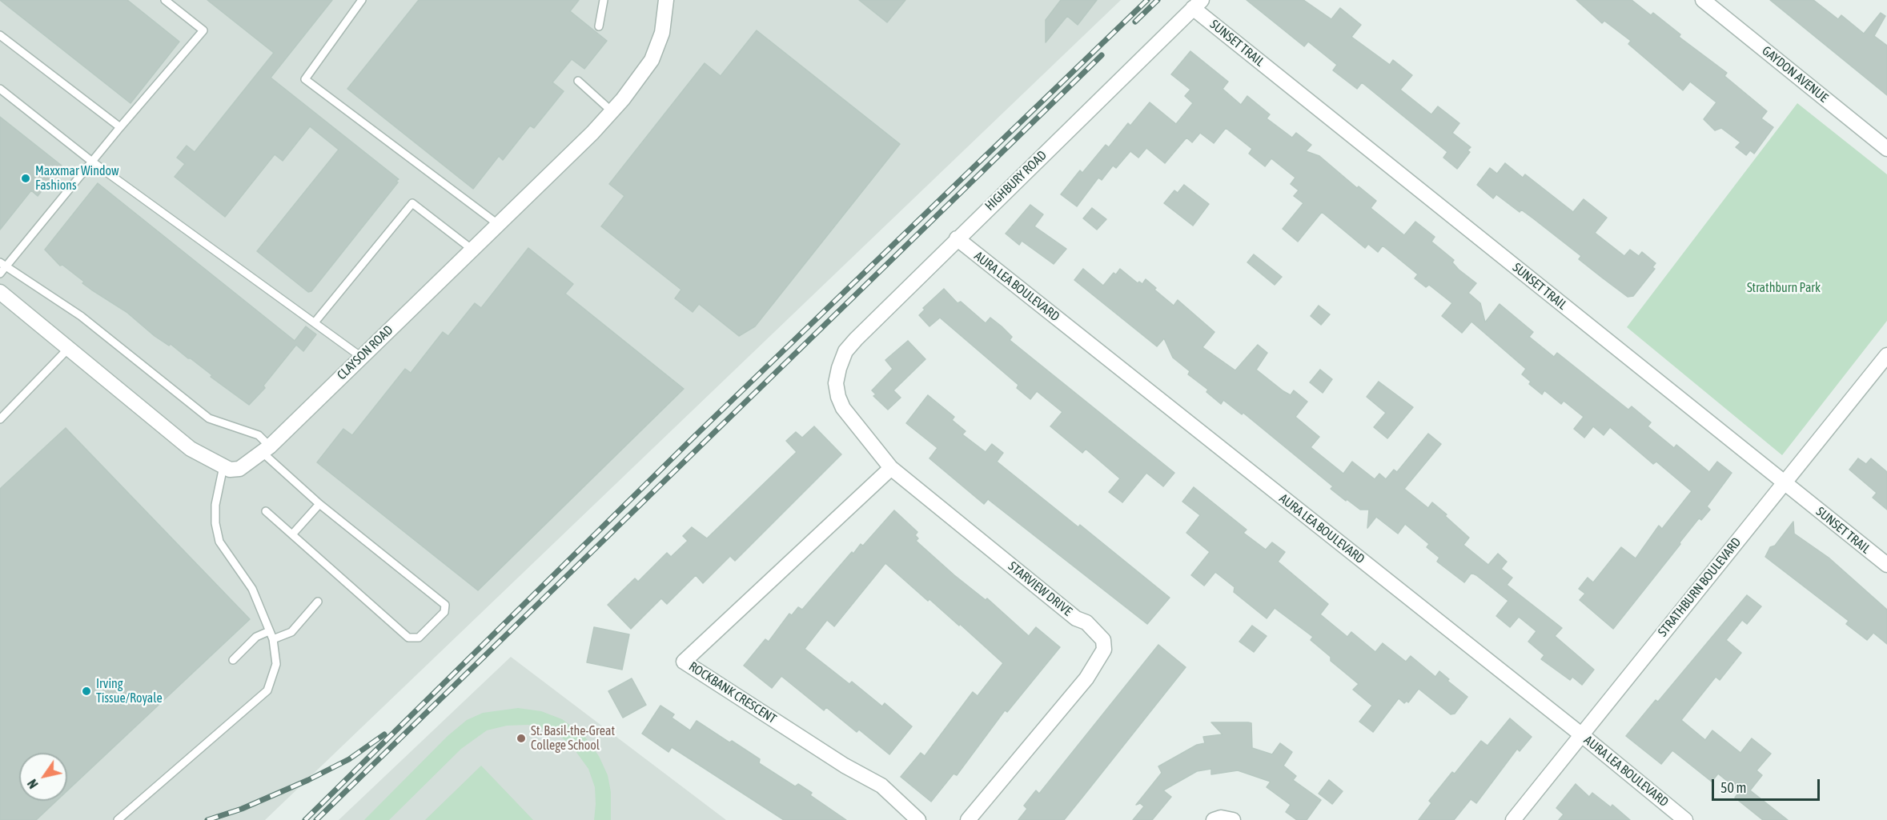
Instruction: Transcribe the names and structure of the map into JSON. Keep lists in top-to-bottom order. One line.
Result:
{"streets":{"street":["SUNSET TRAIL","GAYDON AVENUE","HIGHBURY ROAD","AURA LEA BOULEVARD","CLAYSON ROAD","STRATHBURN BOULEVARD","STARVIEW DRIVE","ROCKBANK CRESCENT"]},"crossings":[["SUNSET TRAIL","HIGHBURY ROAD"],["SUNSET TRAIL","STRATHBURN BOULEVARD"],["HIGHBURY ROAD","AURA LEA BOULEVARD"],["HIGHBURY ROAD","STARVIEW DRIVE"],["AURA LEA BOULEVARD","STRATHBURN BOULEVARD"],["STARVIEW DRIVE","ROCKBANK CRESCENT"]],"parks":["Strathburn Park"],"places":["Maxxmar Window Fashions","Irving Tissue/Royale","St. Basil-the-Great College School"],"scale_bar":"50 m","north":"bottom left"}
